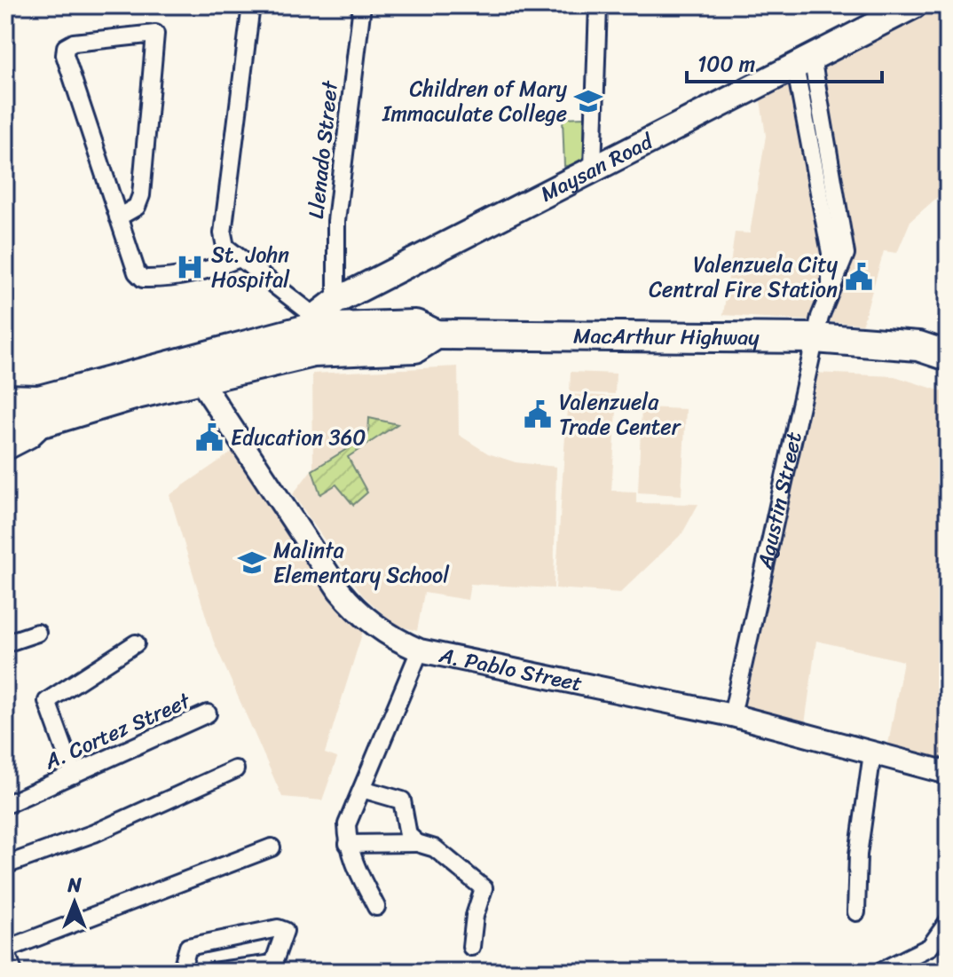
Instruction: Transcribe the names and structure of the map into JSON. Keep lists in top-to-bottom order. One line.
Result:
{"streets":{"highway":["MacArthur Highway"],"main road":["Maysan Road"],"street":["Llenado Street","Agustin Street","A. Pablo Street","A. Cortez Street"]},"crossings":[["Llenado Street","Maysan Road"],["Maysan Road","MacArthur Highway"],["Maysan Road","Agustin Street"],["MacArthur Highway","Agustin Street"],["MacArthur Highway","A. Pablo Street"],["Agustin Street","A. Pablo Street"]],"places":{"school or university":["Children of Mary Immaculate College","Malinta Elementary School"],"hospital":["St. John Hospital"],"public building":["Valenzuela City Central Fire Station","Valenzuela Trade Center","Education 360"]},"scale_bar":"100 m","north":"top"}
